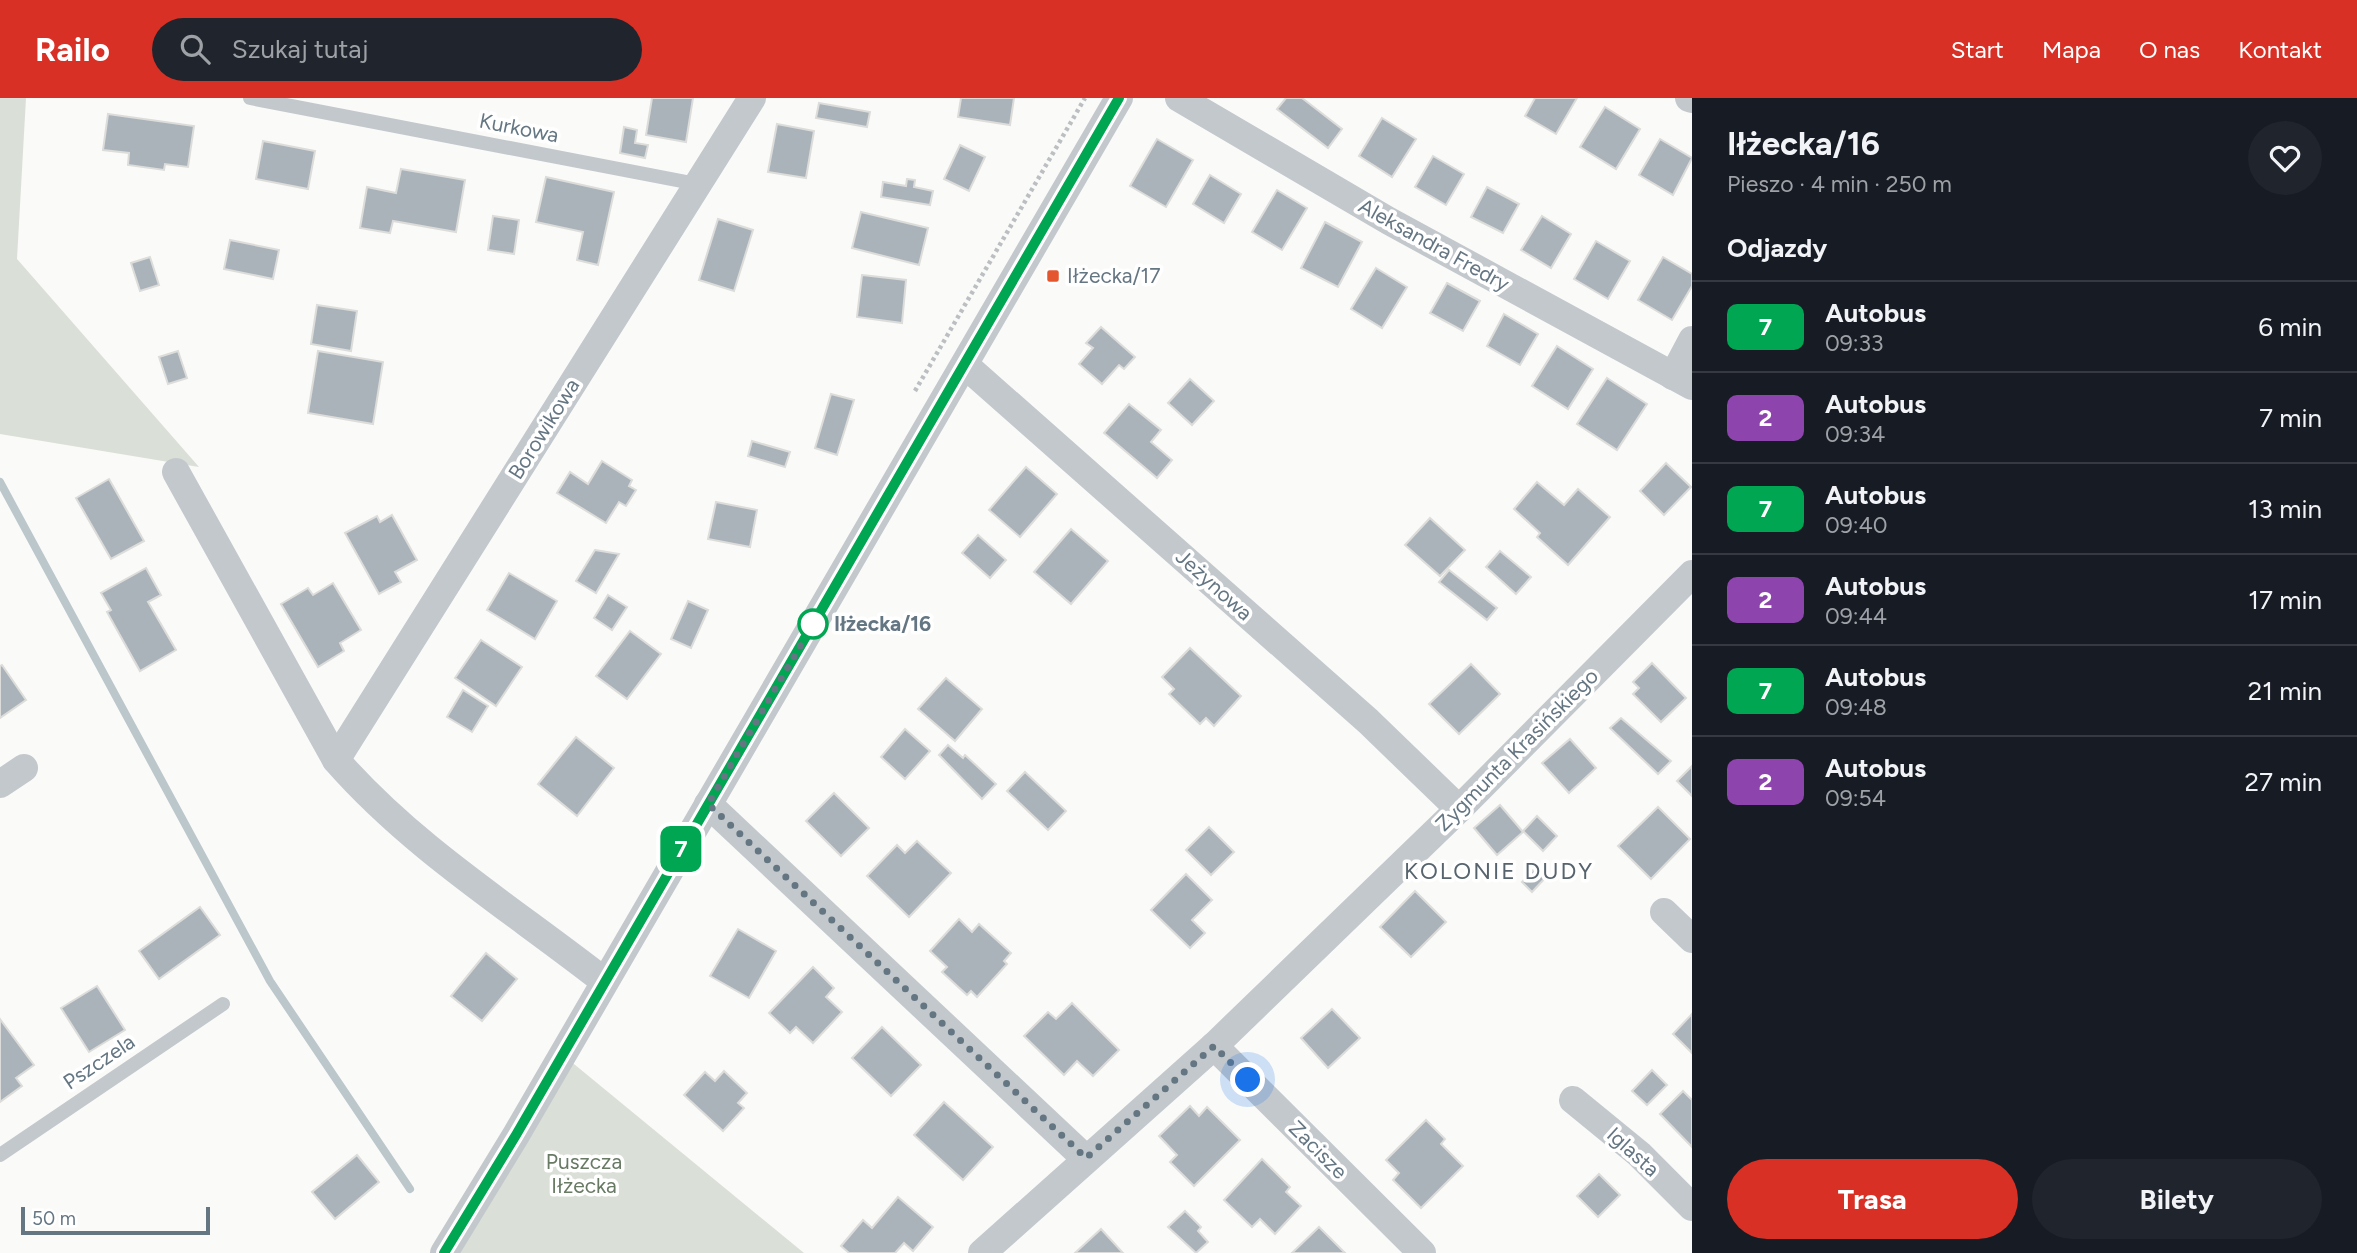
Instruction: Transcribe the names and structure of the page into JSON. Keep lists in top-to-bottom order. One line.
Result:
{"streets":{"street":["Aleksandra Fredry","Borowikowa","Jeżynowa","Zygmunta Krasińskiego","Zacisze","Iglasta"],"lane":["Kurkowa","Pszczela"]},"crossings":[["Kurkowa","Borowikowa"],["Jeżynowa","Zygmunta Krasińskiego"],["Zygmunta Krasińskiego","Zacisze"]],"districts":["KOLONIE DUDY"],"parks":["Puszcza Iłżecka"],"places":{"transit":["Iłżecka/17"],"other":["Iłżecka/16"]},"lines":["bus line 7"],"scale_bar":"50 m","page":{"header":"Railo","search":"Szukaj tutaj","nav":["Start","Mapa","O nas","Kontakt"],"on_map":"7","heading":[["Iłżecka/16","Pieszo · 4 min · 250 m"],"Odjazdy"],"list":[{"mark":"7","name":"Autobus","note":"09:33","value":"6 min"},{"mark":"2","name":"Autobus","note":"09:34","value":"7 min"},{"mark":"7","name":"Autobus","note":"09:40","value":"13 min"},{"mark":"2","name":"Autobus","note":"09:44","value":"17 min"},{"mark":"7","name":"Autobus","note":"09:48","value":"21 min"},{"mark":"2","name":"Autobus","note":"09:54","value":"27 min"}],"buttons":["Trasa","Bilety"],"scale":"50 m"}}
